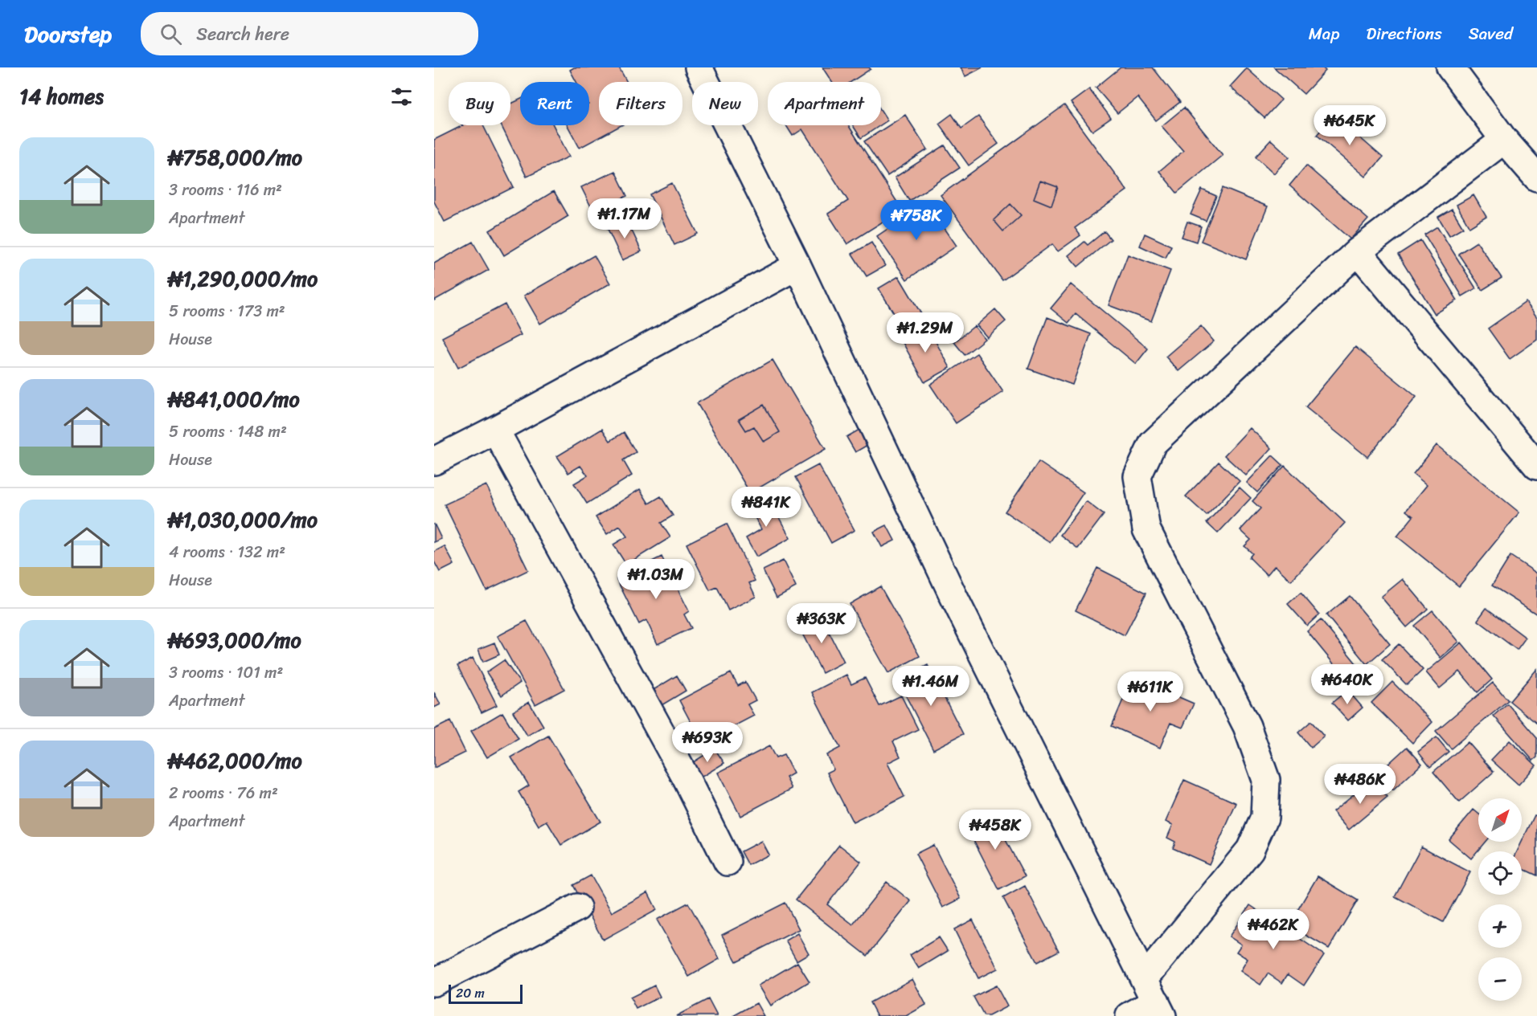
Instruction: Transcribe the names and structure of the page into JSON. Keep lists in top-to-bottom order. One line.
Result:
{"scale_bar":"20 m","north":"top right","page":{"header":"Doorstep","search":"Search here","nav":["Map","Directions","Saved"],"heading":"14 homes","chip":["Buy","Rent","Filters","New","Apartment"],"price":["₦645K","₦1.17M","₦758K","₦1.29M","₦841K","₦1.03M","₦363K","₦640K","₦1.46M","₦611K","₦693K","₦486K","₦458K","₦462K"],"list":[{"name":"₦758,000/mo","note":"3 rooms · 116 m² · Apartment"},{"name":"₦1,290,000/mo","note":"5 rooms · 173 m² · House"},{"name":"₦841,000/mo","note":"5 rooms · 148 m² · House"},{"name":"₦1,030,000/mo","note":"4 rooms · 132 m² · House"},{"name":"₦693,000/mo","note":"3 rooms · 101 m² · Apartment"},{"name":"₦462,000/mo","note":"2 rooms · 76 m² · Apartment"}],"map_buttons":["+","−"],"scale":"20 m"}}
